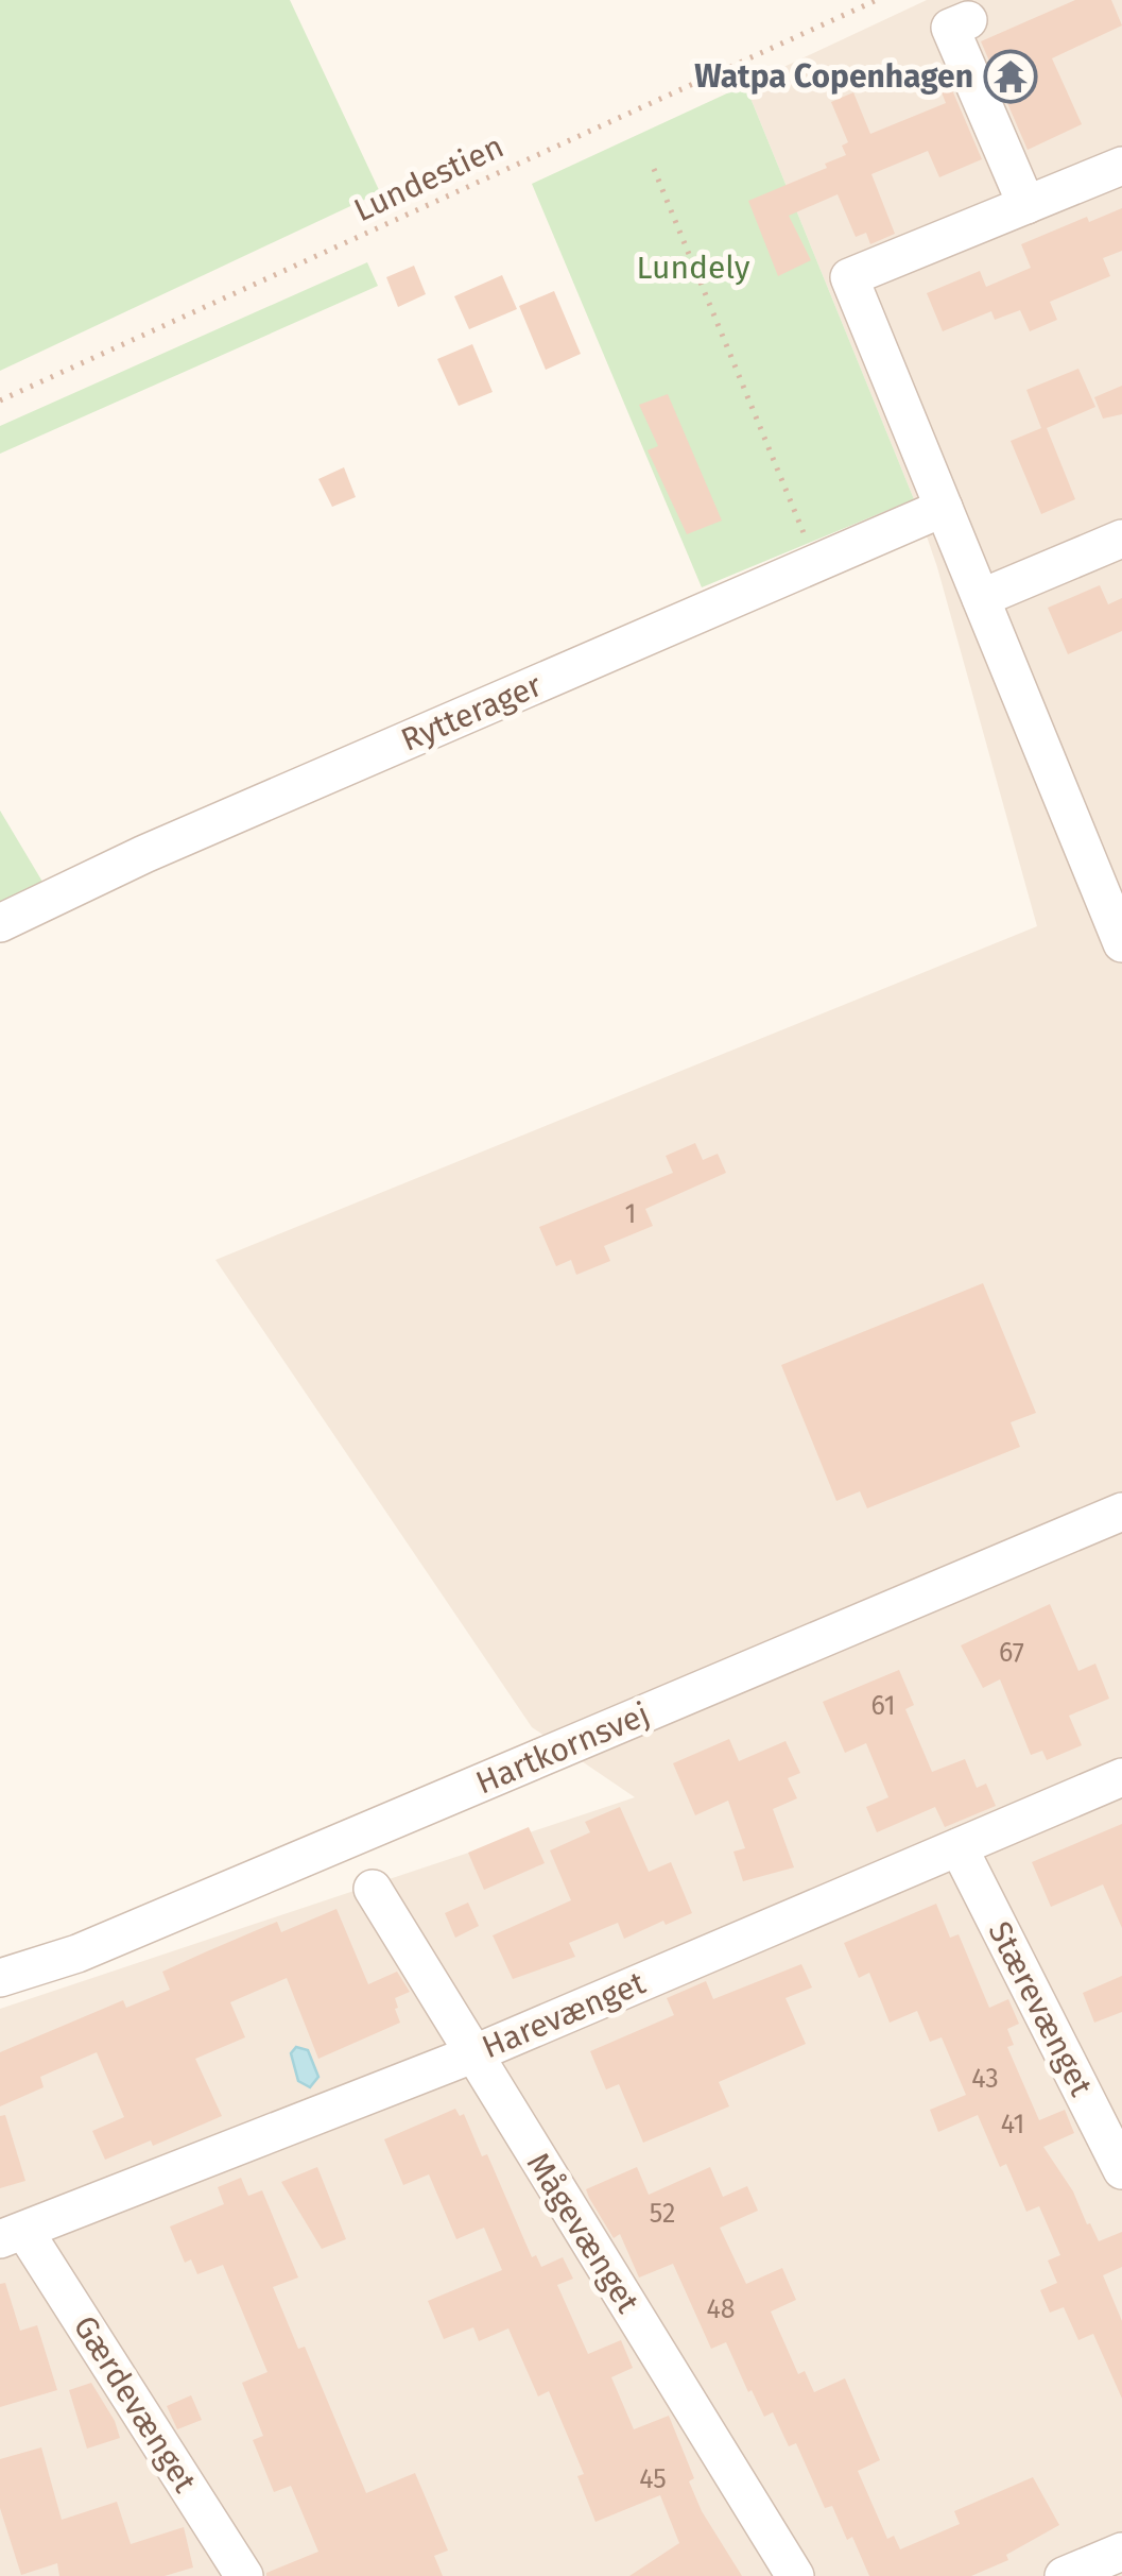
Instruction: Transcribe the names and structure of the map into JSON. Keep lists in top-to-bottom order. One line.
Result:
{"streets":{"street":["Rytterager","Hartkornsvej","Stærevænget","Harevænget","Mågevænget","Gærdevænget"],"path":["Lundestien"]},"crossings":[["Stærevænget","Harevænget"],["Harevænget","Mågevænget"],["Harevænget","Gærdevænget"]],"parks":["Lundely"],"places":{"temple":["Watpa Copenhagen"]},"house_numbers":["1","67","61","43","41","52","48","45"]}
